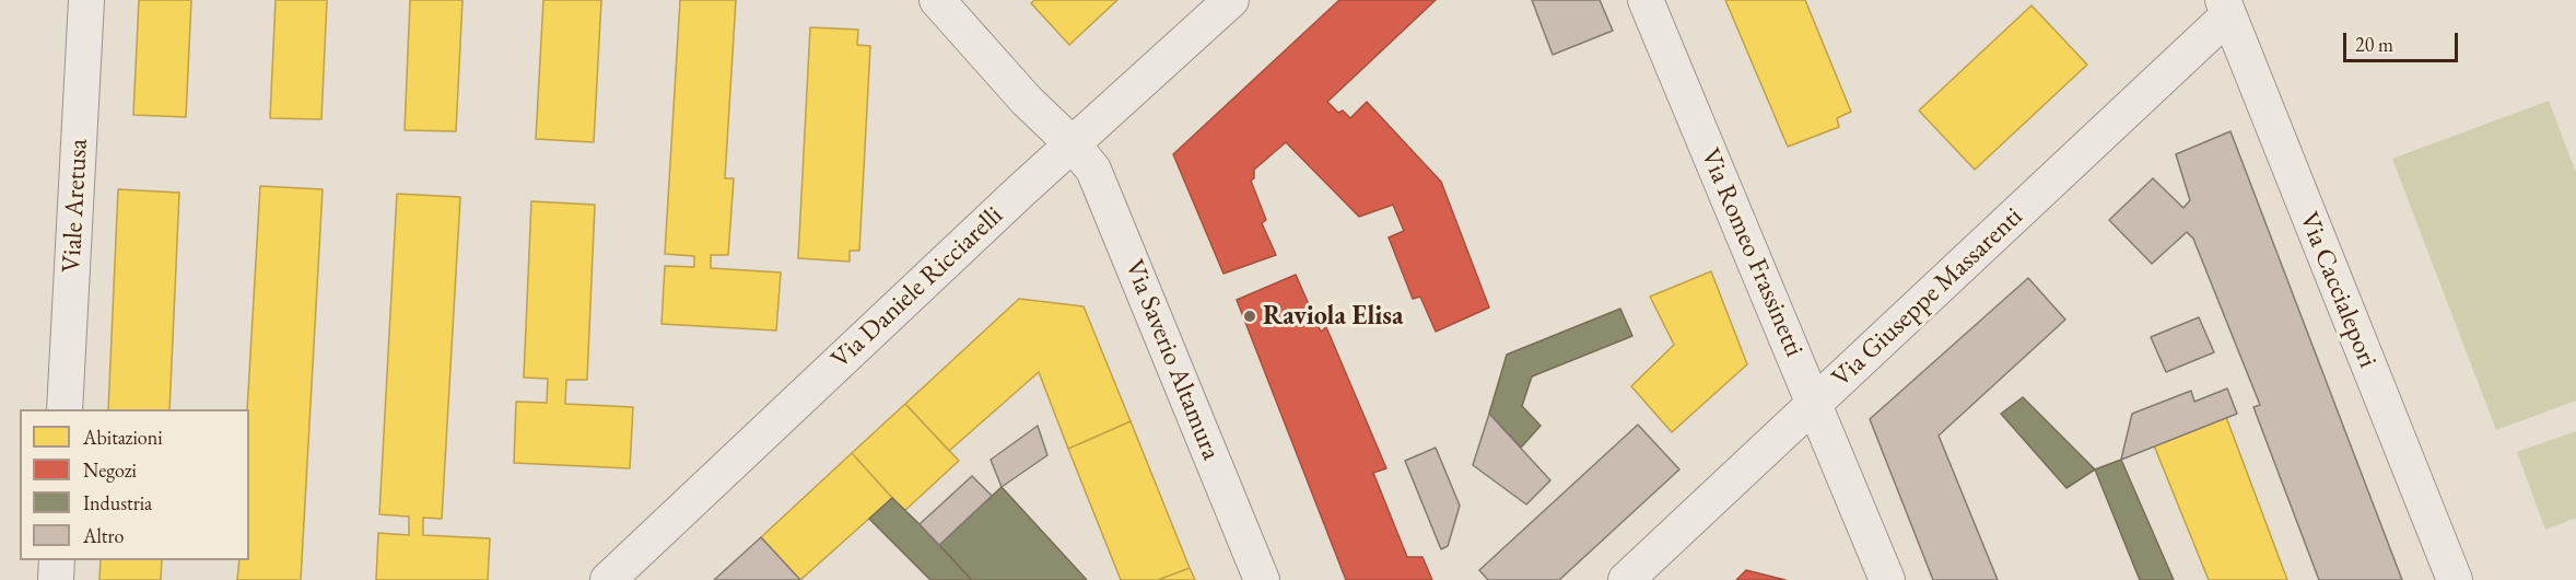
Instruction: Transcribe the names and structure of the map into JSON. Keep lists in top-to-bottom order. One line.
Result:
{"streets":{"street":["Viale Aretusa","Via Romeo Frassinetti","Via Daniele Ricciarelli","Via Caccialepori","Via Giuseppe Massarenti","Via Saverio Altamura"]},"crossings":[["Via Romeo Frassinetti","Via Giuseppe Massarenti"],["Via Daniele Ricciarelli","Via Saverio Altamura"],["Via Caccialepori","Via Giuseppe Massarenti"]],"places":["Raviola Elisa"],"legend":["Abitazioni","Negozi","Industria","Altro"],"scale_bar":"20 m"}
